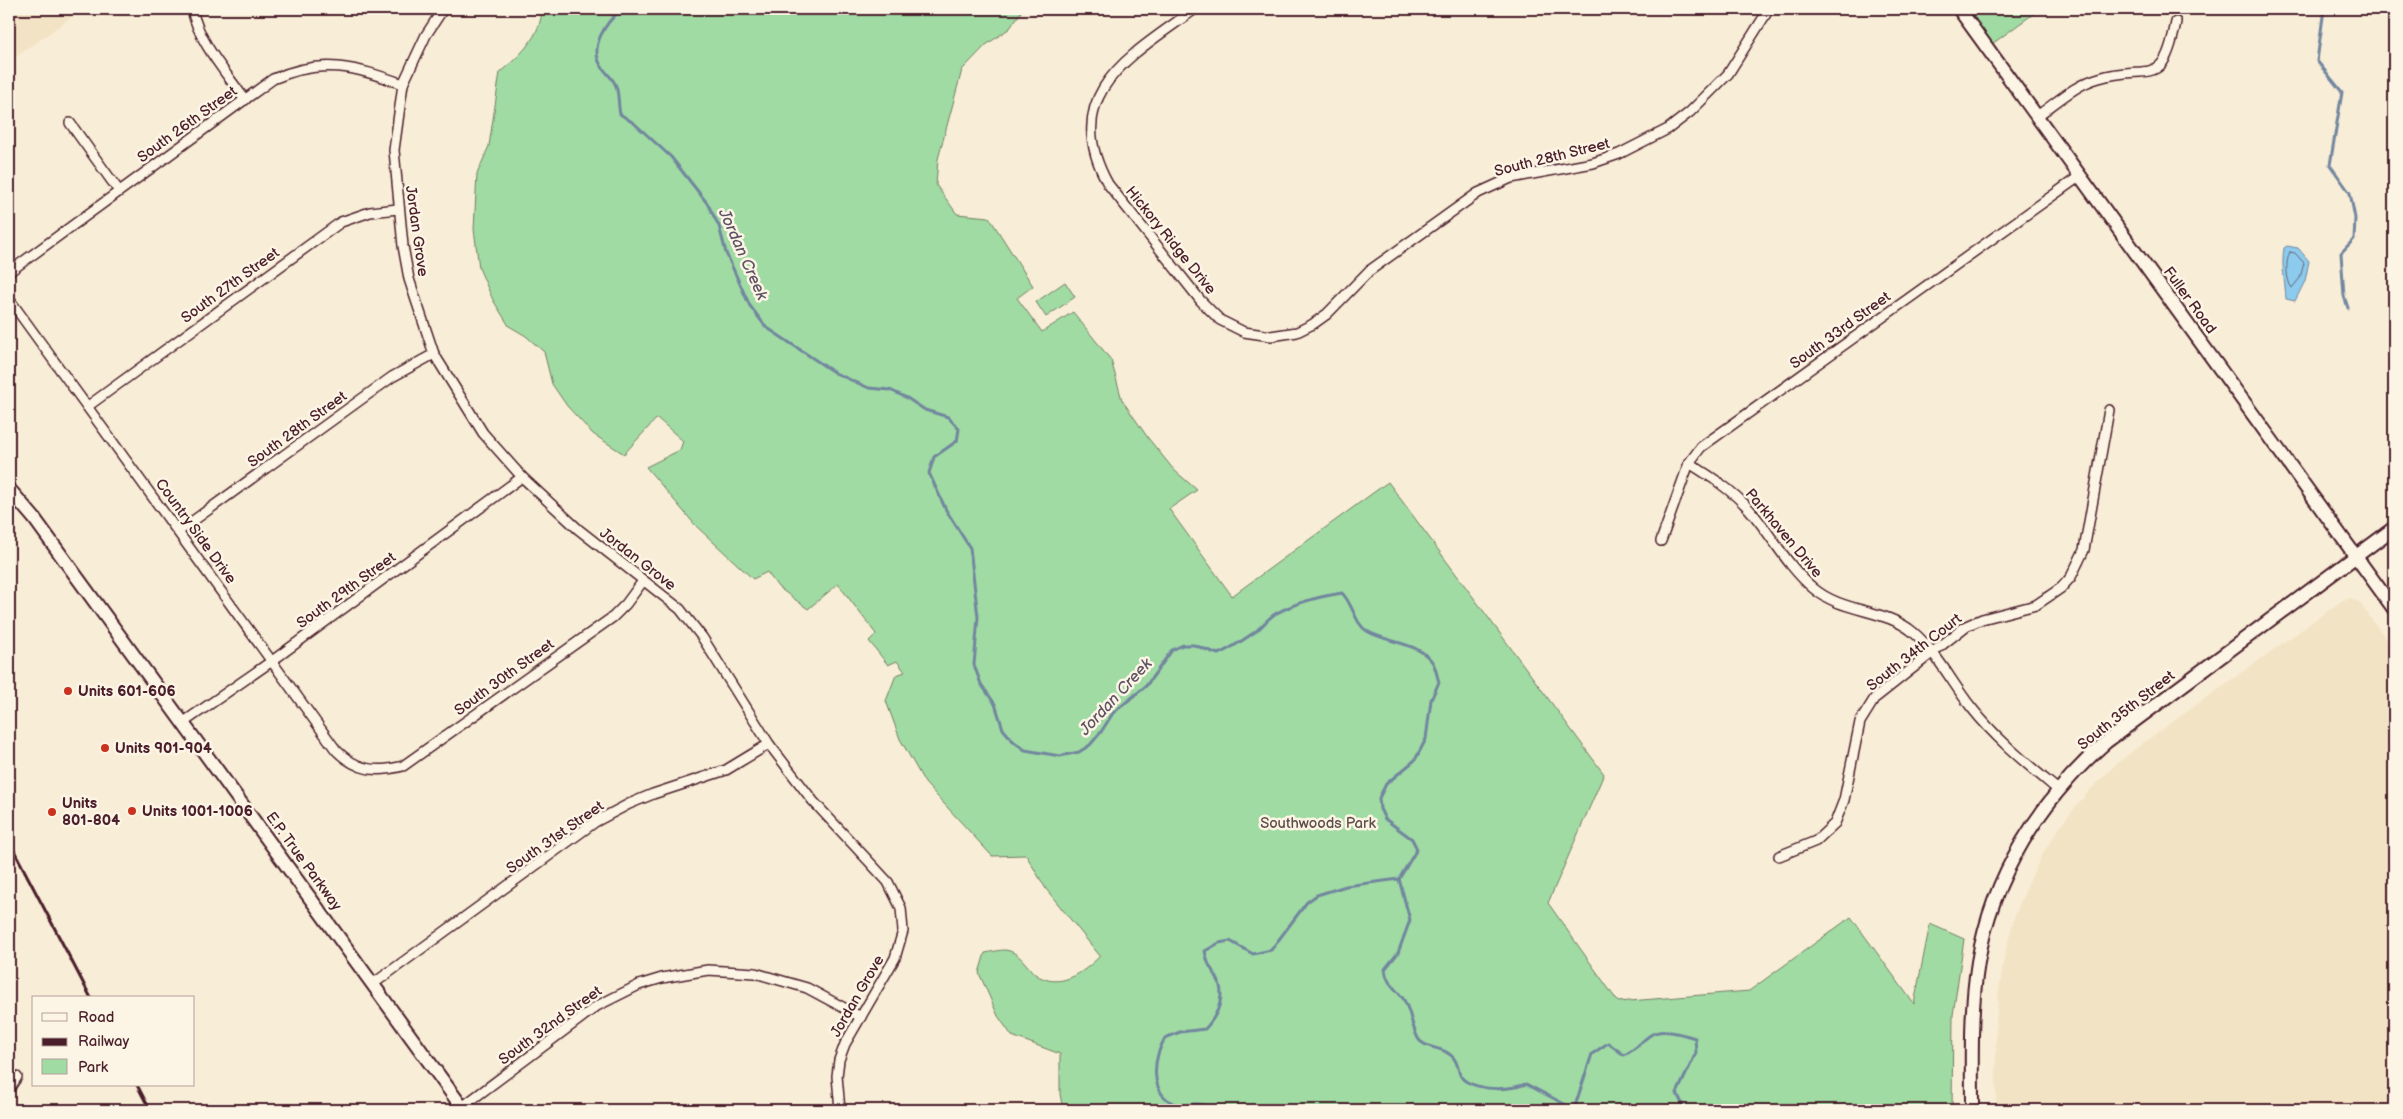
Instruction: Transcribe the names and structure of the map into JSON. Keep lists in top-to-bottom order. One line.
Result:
{"streets":{"street":["South 26th Street","South 28th Street","Jordan Grove","Hickory Ridge Drive","South 27th Street","Fuller Road","South 33rd Street","Country Side Drive","Parkhaven Drive","South 29th Street","South 34th Court","South 30th Street","South 35th Street","South 31st Street","E.P. True Parkway","South 32nd Street"]},"crossings":[["South 26th Street","Jordan Grove"],["South 28th Street","Jordan Grove"],["South 28th Street","Hickory Ridge Drive"],["South 28th Street","Country Side Drive"],["Jordan Grove","South 27th Street"],["Jordan Grove","South 29th Street"],["Jordan Grove","South 30th Street"],["Jordan Grove","South 31st Street"],["Jordan Grove","South 32nd Street"],["South 27th Street","Country Side Drive"],["Fuller Road","South 33rd Street"],["Fuller Road","South 35th Street"],["South 33rd Street","Parkhaven Drive"],["Country Side Drive","South 29th Street"],["Country Side Drive","South 30th Street"],["Parkhaven Drive","South 34th Court"],["Parkhaven Drive","South 35th Street"],["South 29th Street","E.P. True Parkway"],["South 31st Street","E.P. True Parkway"],["E.P. True Parkway","South 32nd Street"]],"water":["Jordan Creek"],"parks":["Southwoods Park"],"places":["Units 601-606","Units 901-904","Units 1001-1006","Units 801-804"],"legend":["Road","Railway","Park"]}
